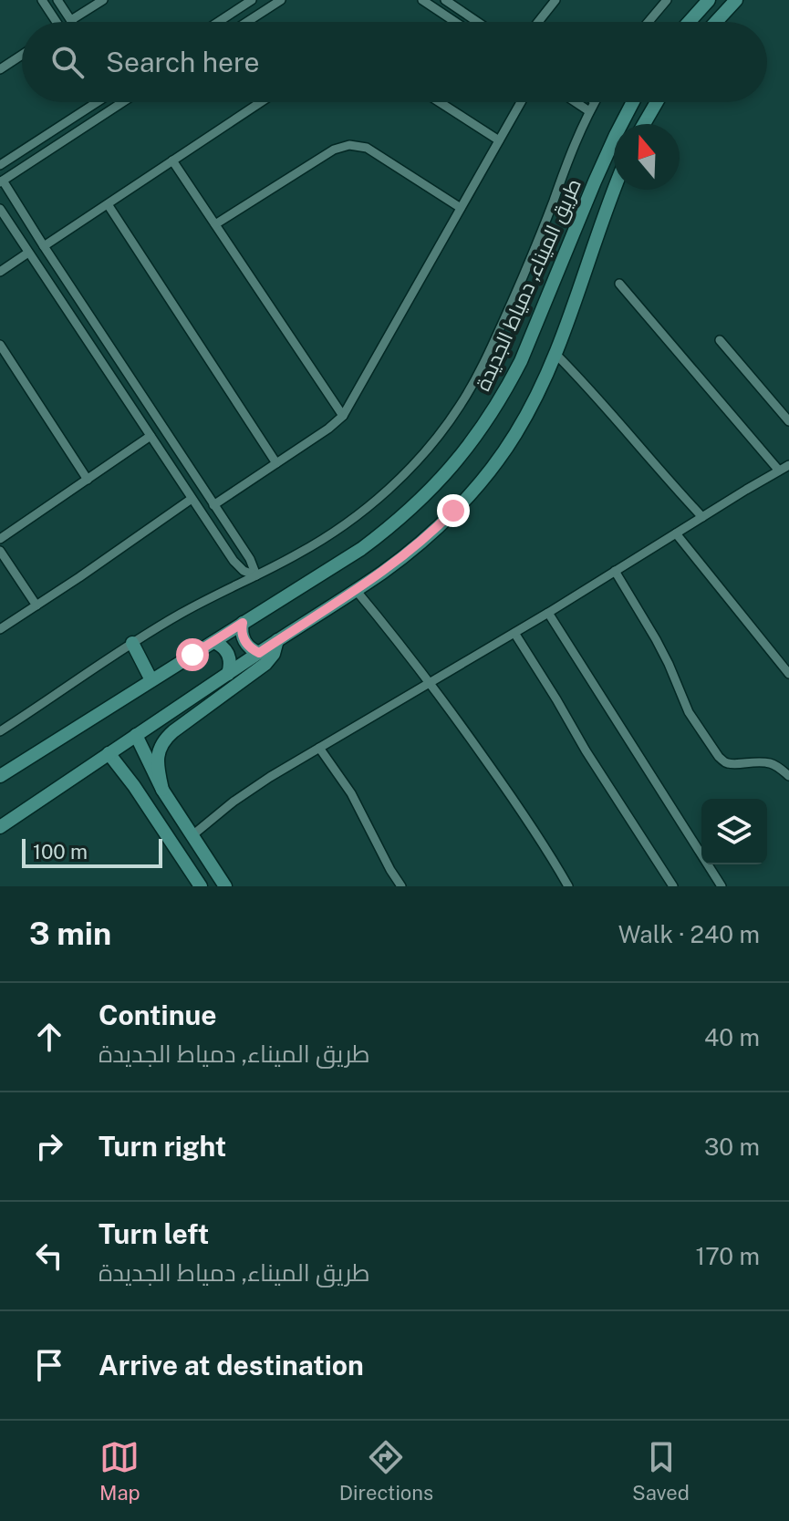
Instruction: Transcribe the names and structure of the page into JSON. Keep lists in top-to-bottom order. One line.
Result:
{"streets":{"main road":["طريق الميناء, دمياط الجديدة"]},"scale_bar":"100 m","north":"top","page":{"search":"Search here","scale":"100 m","heading":["3 min","Walk · 240 m"],"list":[["Continue","طريق الميناء, دمياط الجديدة","40 m"],["Turn right","30 m"],["Turn left","طريق الميناء, دمياط الجديدة","170 m"],"Arrive at destination"],"nav":["Map","Directions","Saved"]}}
